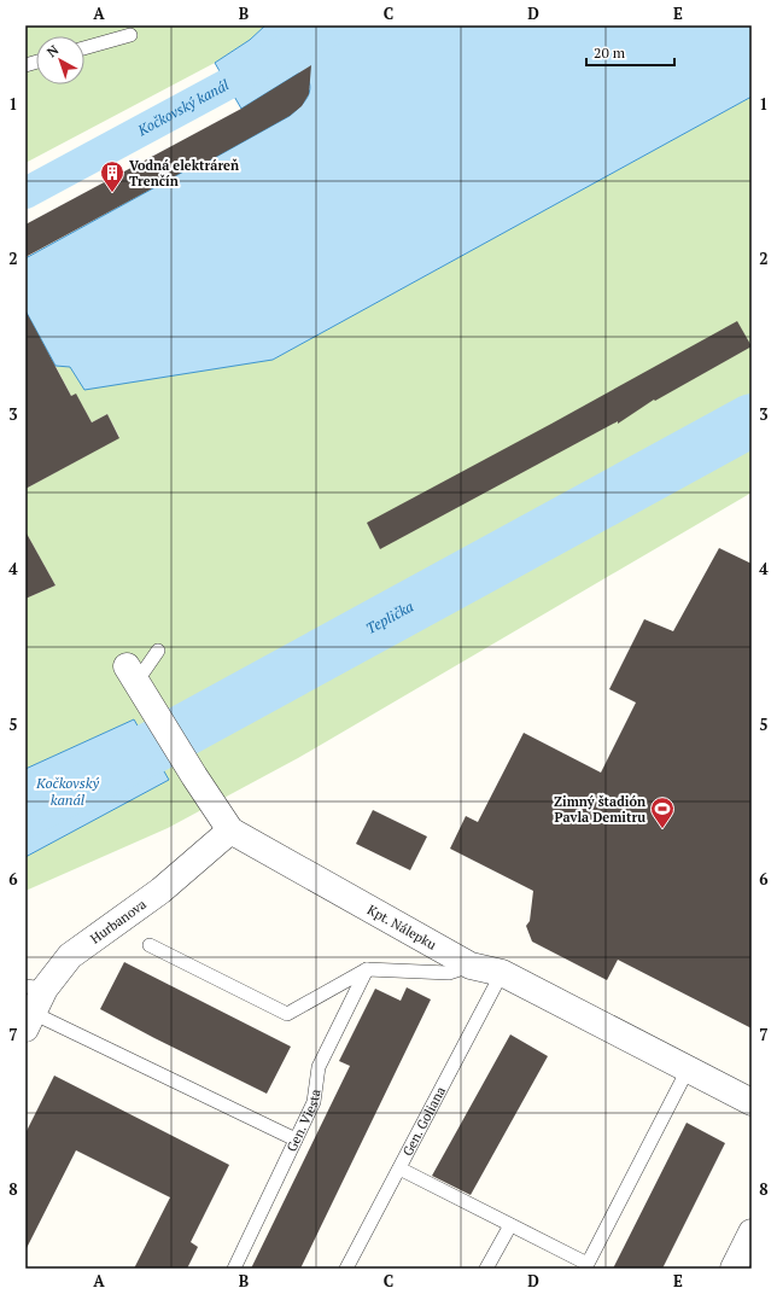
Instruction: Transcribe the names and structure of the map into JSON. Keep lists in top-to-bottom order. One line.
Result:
{"streets":{"street":["Hurbanova","Kpt. Nálepku"],"lane":["Gen. Viesta","Gen. Goliana"]},"crossings":[["Hurbanova","Kpt. Nálepku"],["Kpt. Nálepku","Gen. Goliana"]],"water":["Kočkovský kanál","Teplička"],"places":{"building":["Vodná elektráreň Trenčín"],"sports":["Zimný štadión Pavla Demitru"]},"scale_bar":"20 m","north":"top left","grid":{"columns":["A","B","C","D","E"],"rows":["1","2","3","4","5","6","7","8"]}}
